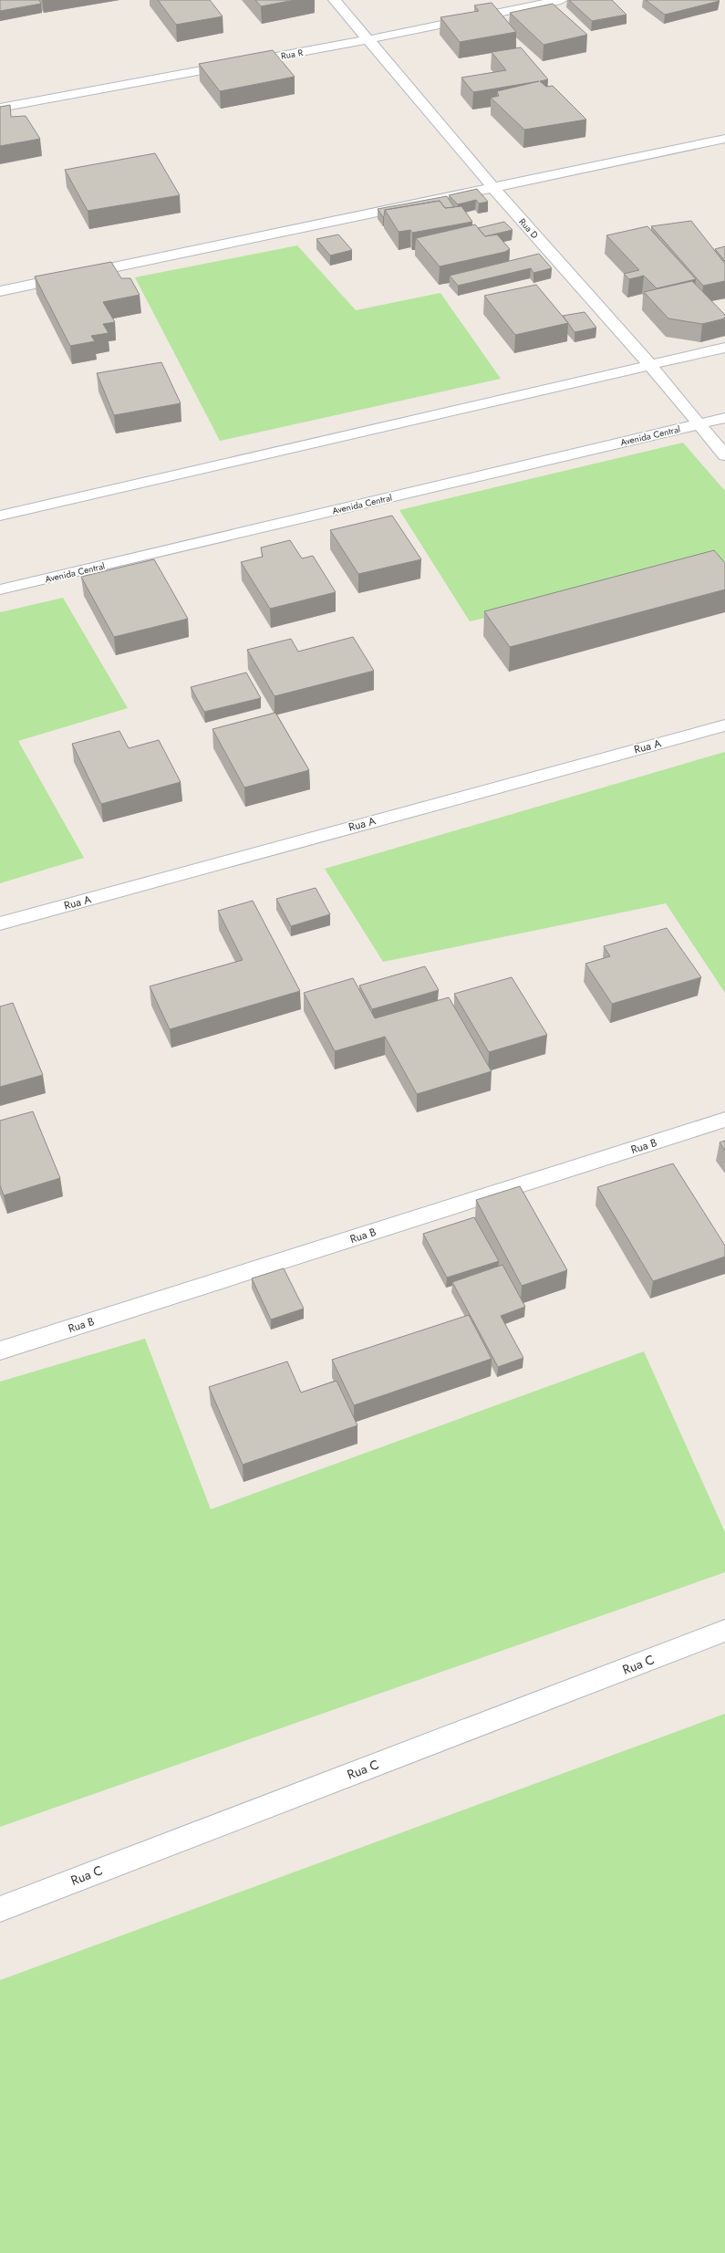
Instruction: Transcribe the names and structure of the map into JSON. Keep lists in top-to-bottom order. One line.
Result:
{"streets":{"street":["Rua R","Rua D","Avenida Central","Rua A","Rua B","Rua C"]},"crossings":[["Rua R","Rua D"],["Rua D","Avenida Central"]]}
